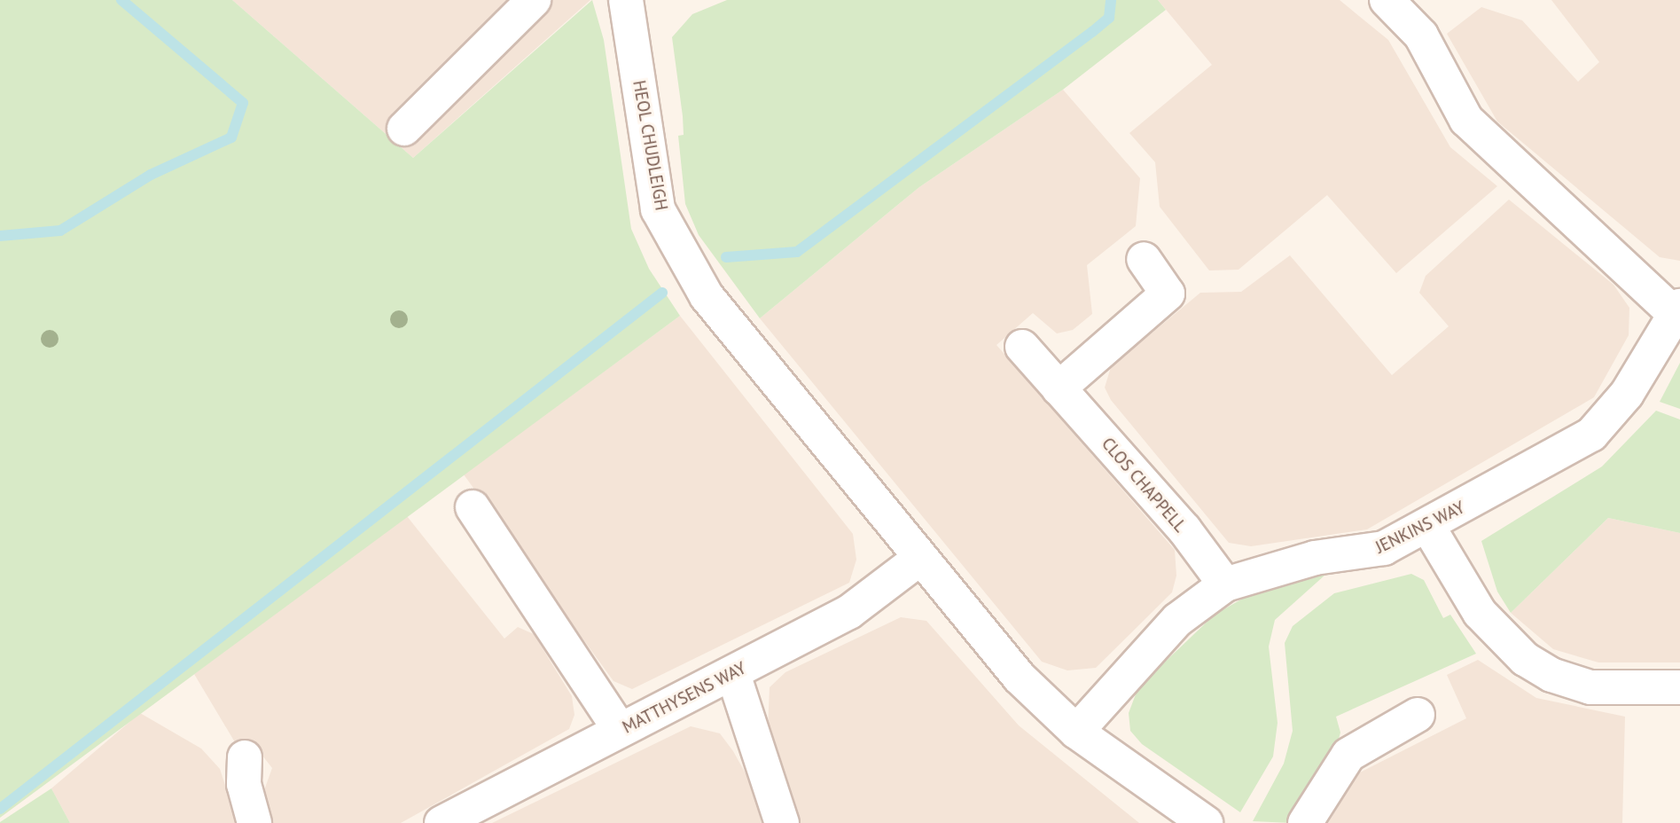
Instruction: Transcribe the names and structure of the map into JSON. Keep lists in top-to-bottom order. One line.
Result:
{"streets":{"street":["HEOL CHUDLEIGH","CLOS CHAPPELL","JENKINS WAY","MATTHYSENS WAY"]},"crossings":[["HEOL CHUDLEIGH","JENKINS WAY"],["HEOL CHUDLEIGH","MATTHYSENS WAY"],["CLOS CHAPPELL","JENKINS WAY"]]}
